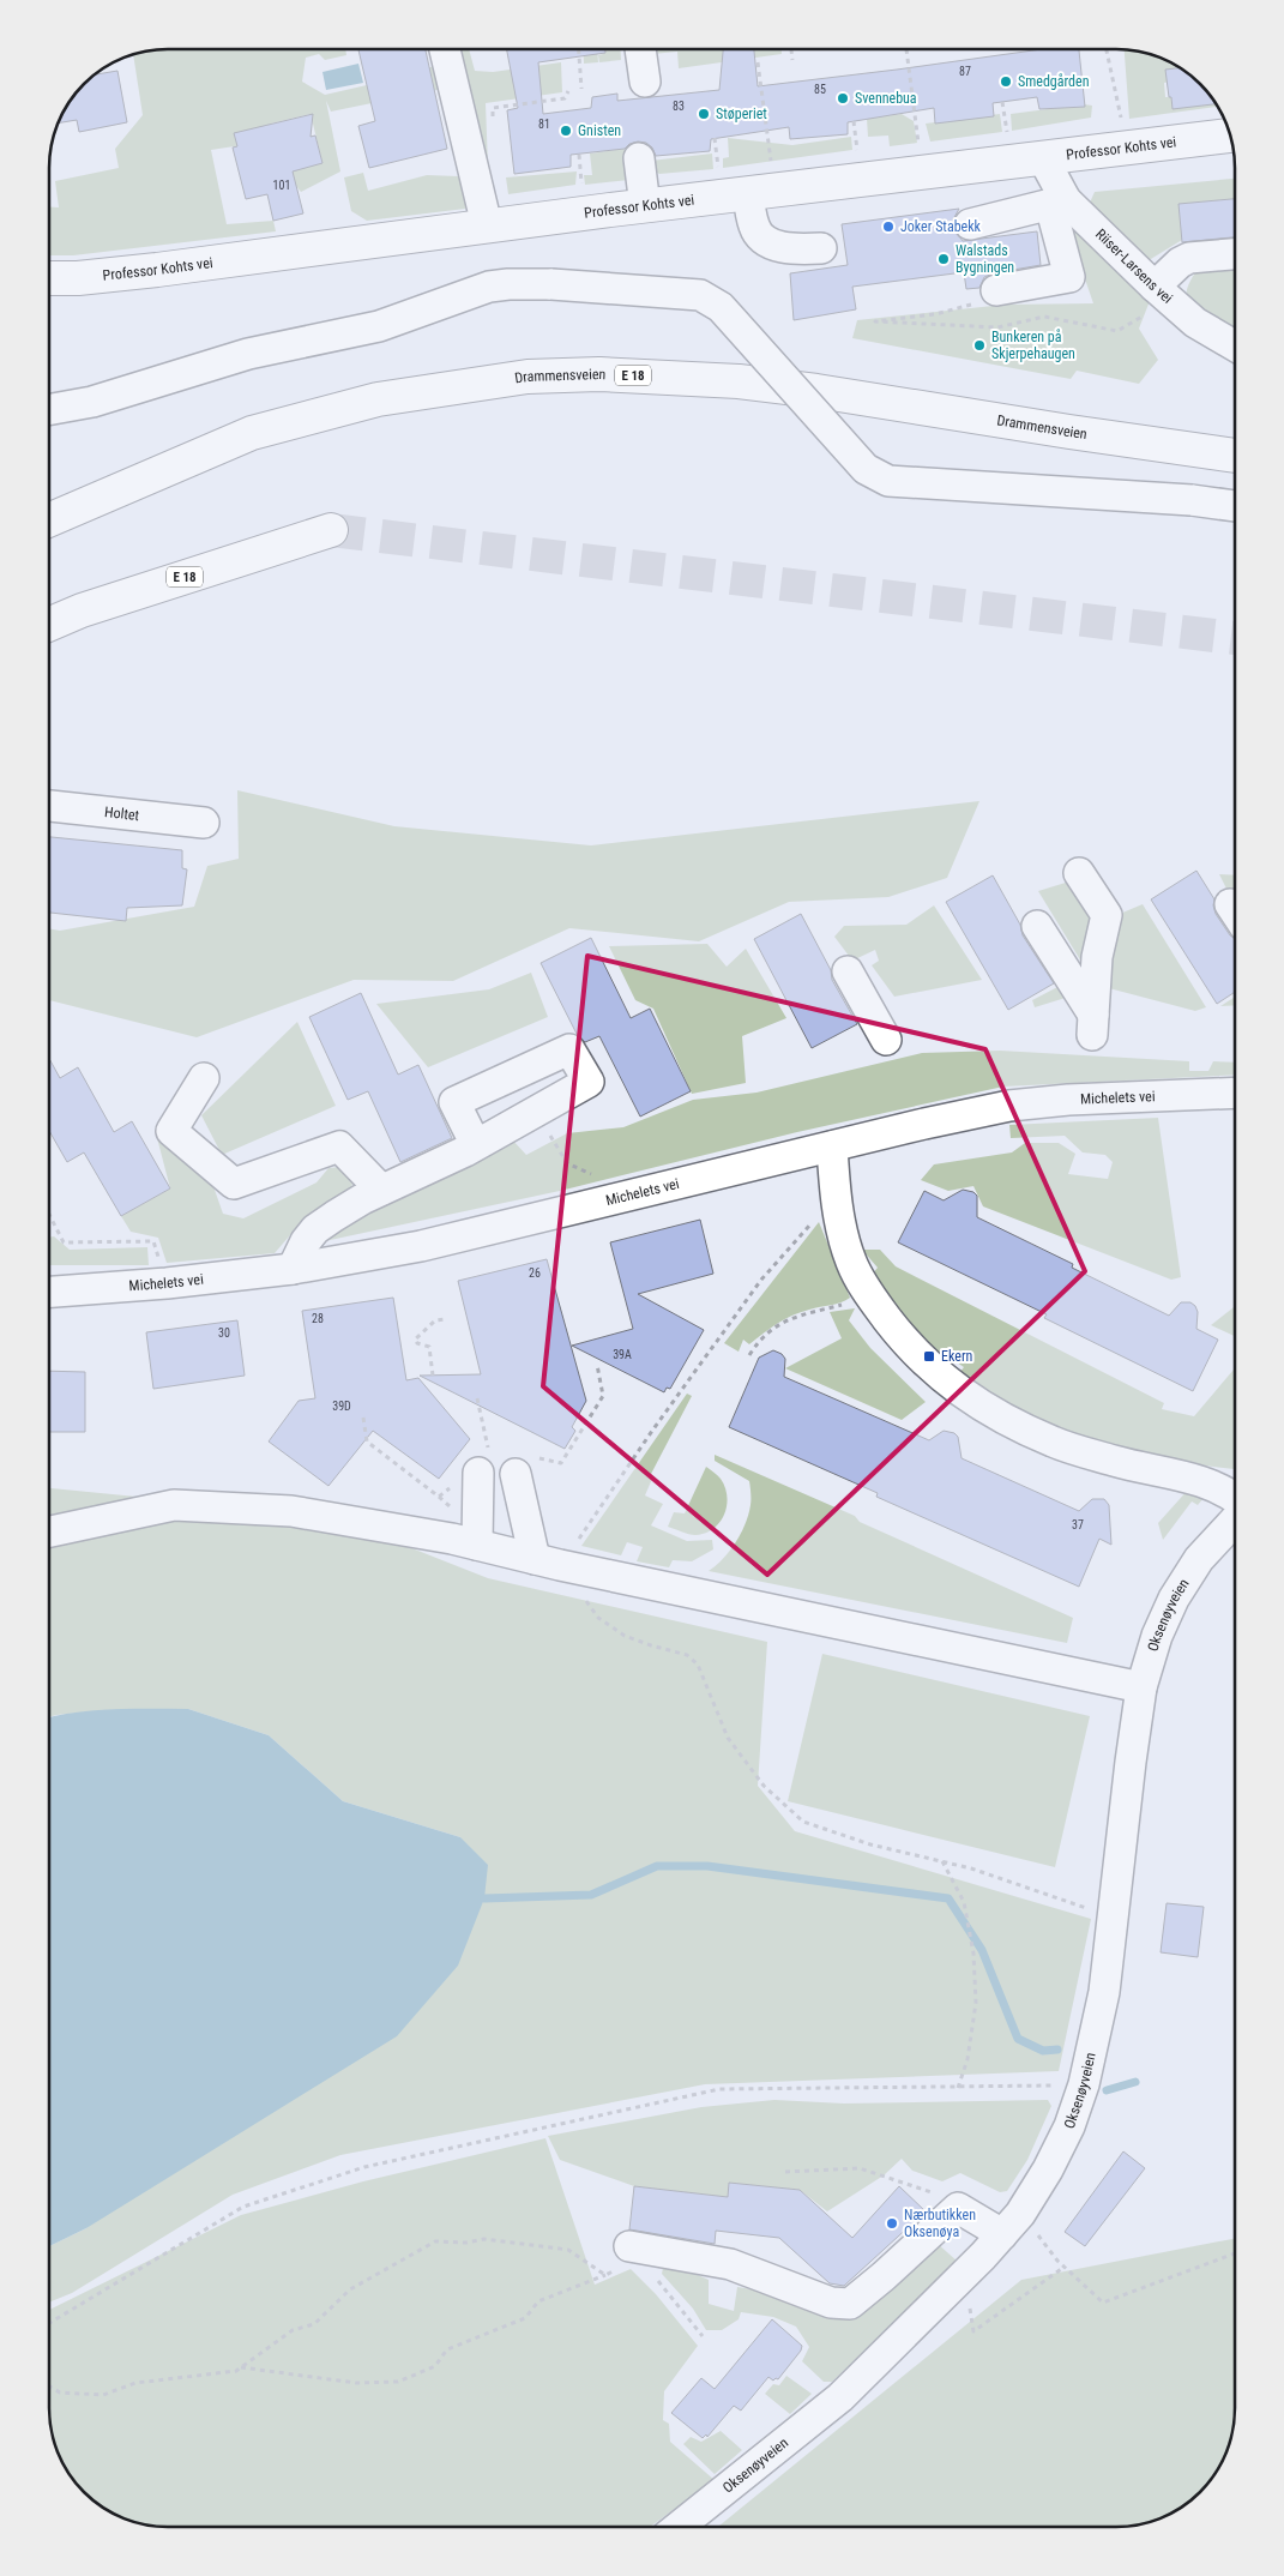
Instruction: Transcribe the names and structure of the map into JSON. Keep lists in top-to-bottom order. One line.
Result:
{"streets":{"main road":["Professor Kohts vei","E 18","Drammensveien"],"street":["Riiser-Larsens vei","Holtet","Michelets vei","Oksenøyveien"]},"crossings":[["Professor Kohts vei","Riiser-Larsens vei"]],"places":{"other":["Smedgården","Svennebua","Støperiet","Gnisten","Joker Stabekk","Walstads Bygningen","Bunkeren på Skjerpehaugen","Nærbutikken Oksenøya"],"transit":["Ekern"]},"house_numbers":["87","85","83","81","101","26","28","30","39A","39D","37"]}
